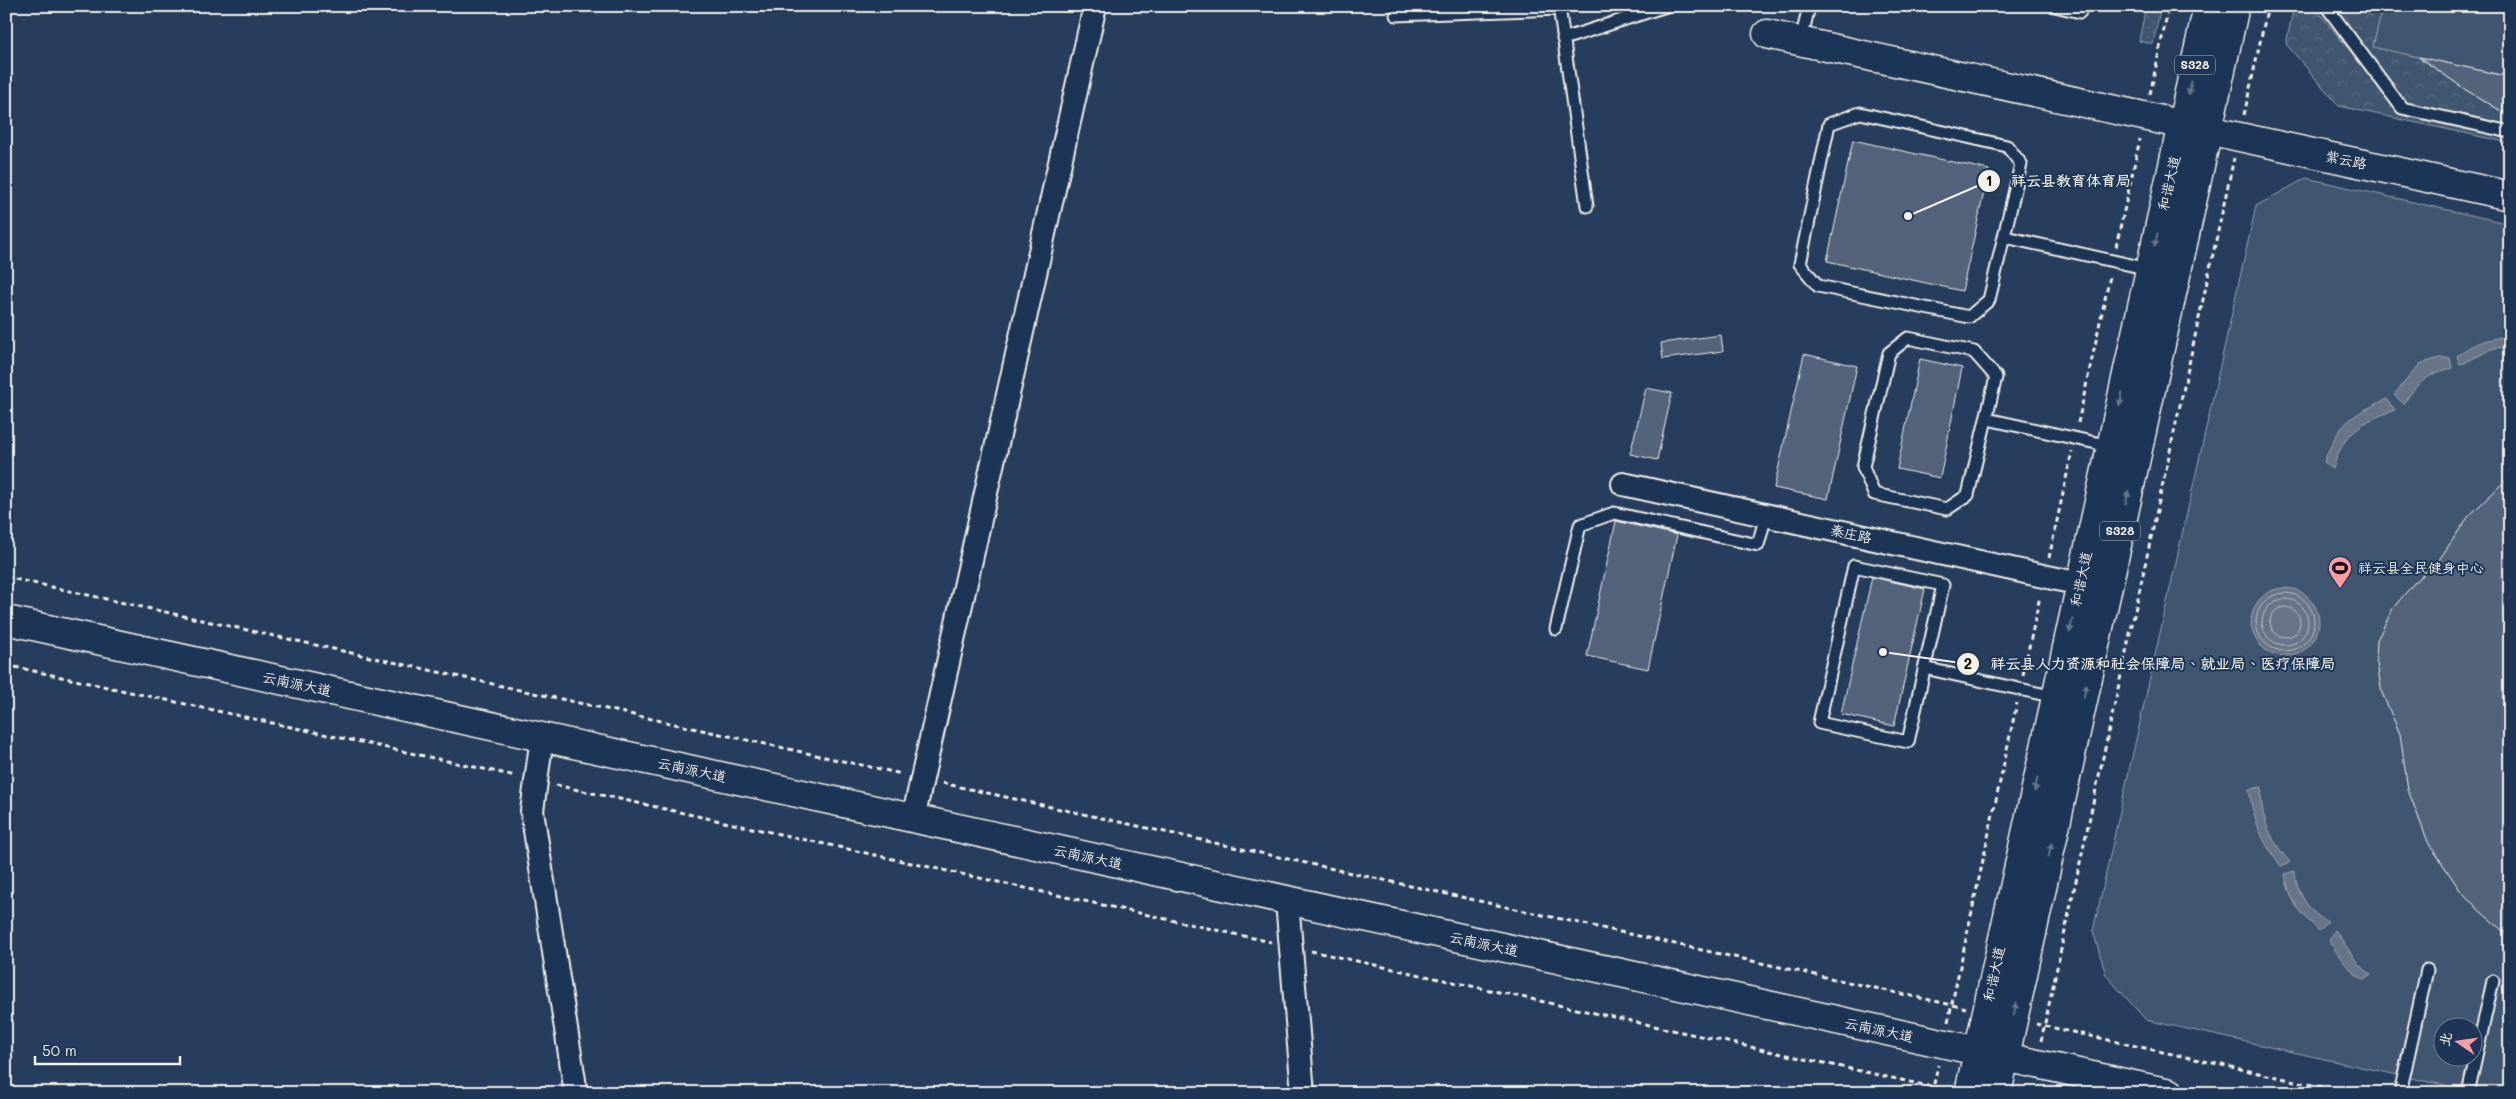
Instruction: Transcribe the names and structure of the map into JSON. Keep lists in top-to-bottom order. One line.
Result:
{"streets":{"main road":["S328","紫云路","和谐大道","云南源大道"],"street":["秦庄路"]},"crossings":[["紫云路","和谐大道"],["和谐大道","秦庄路"],["和谐大道","云南源大道"]],"places":{"other":["祥云县教育体育局","祥云县人力资源和社会保障局、就业局、医疗保障局"],"sports":["祥云县全民健身中心"]},"scale_bar":"50 m","north":"left"}
